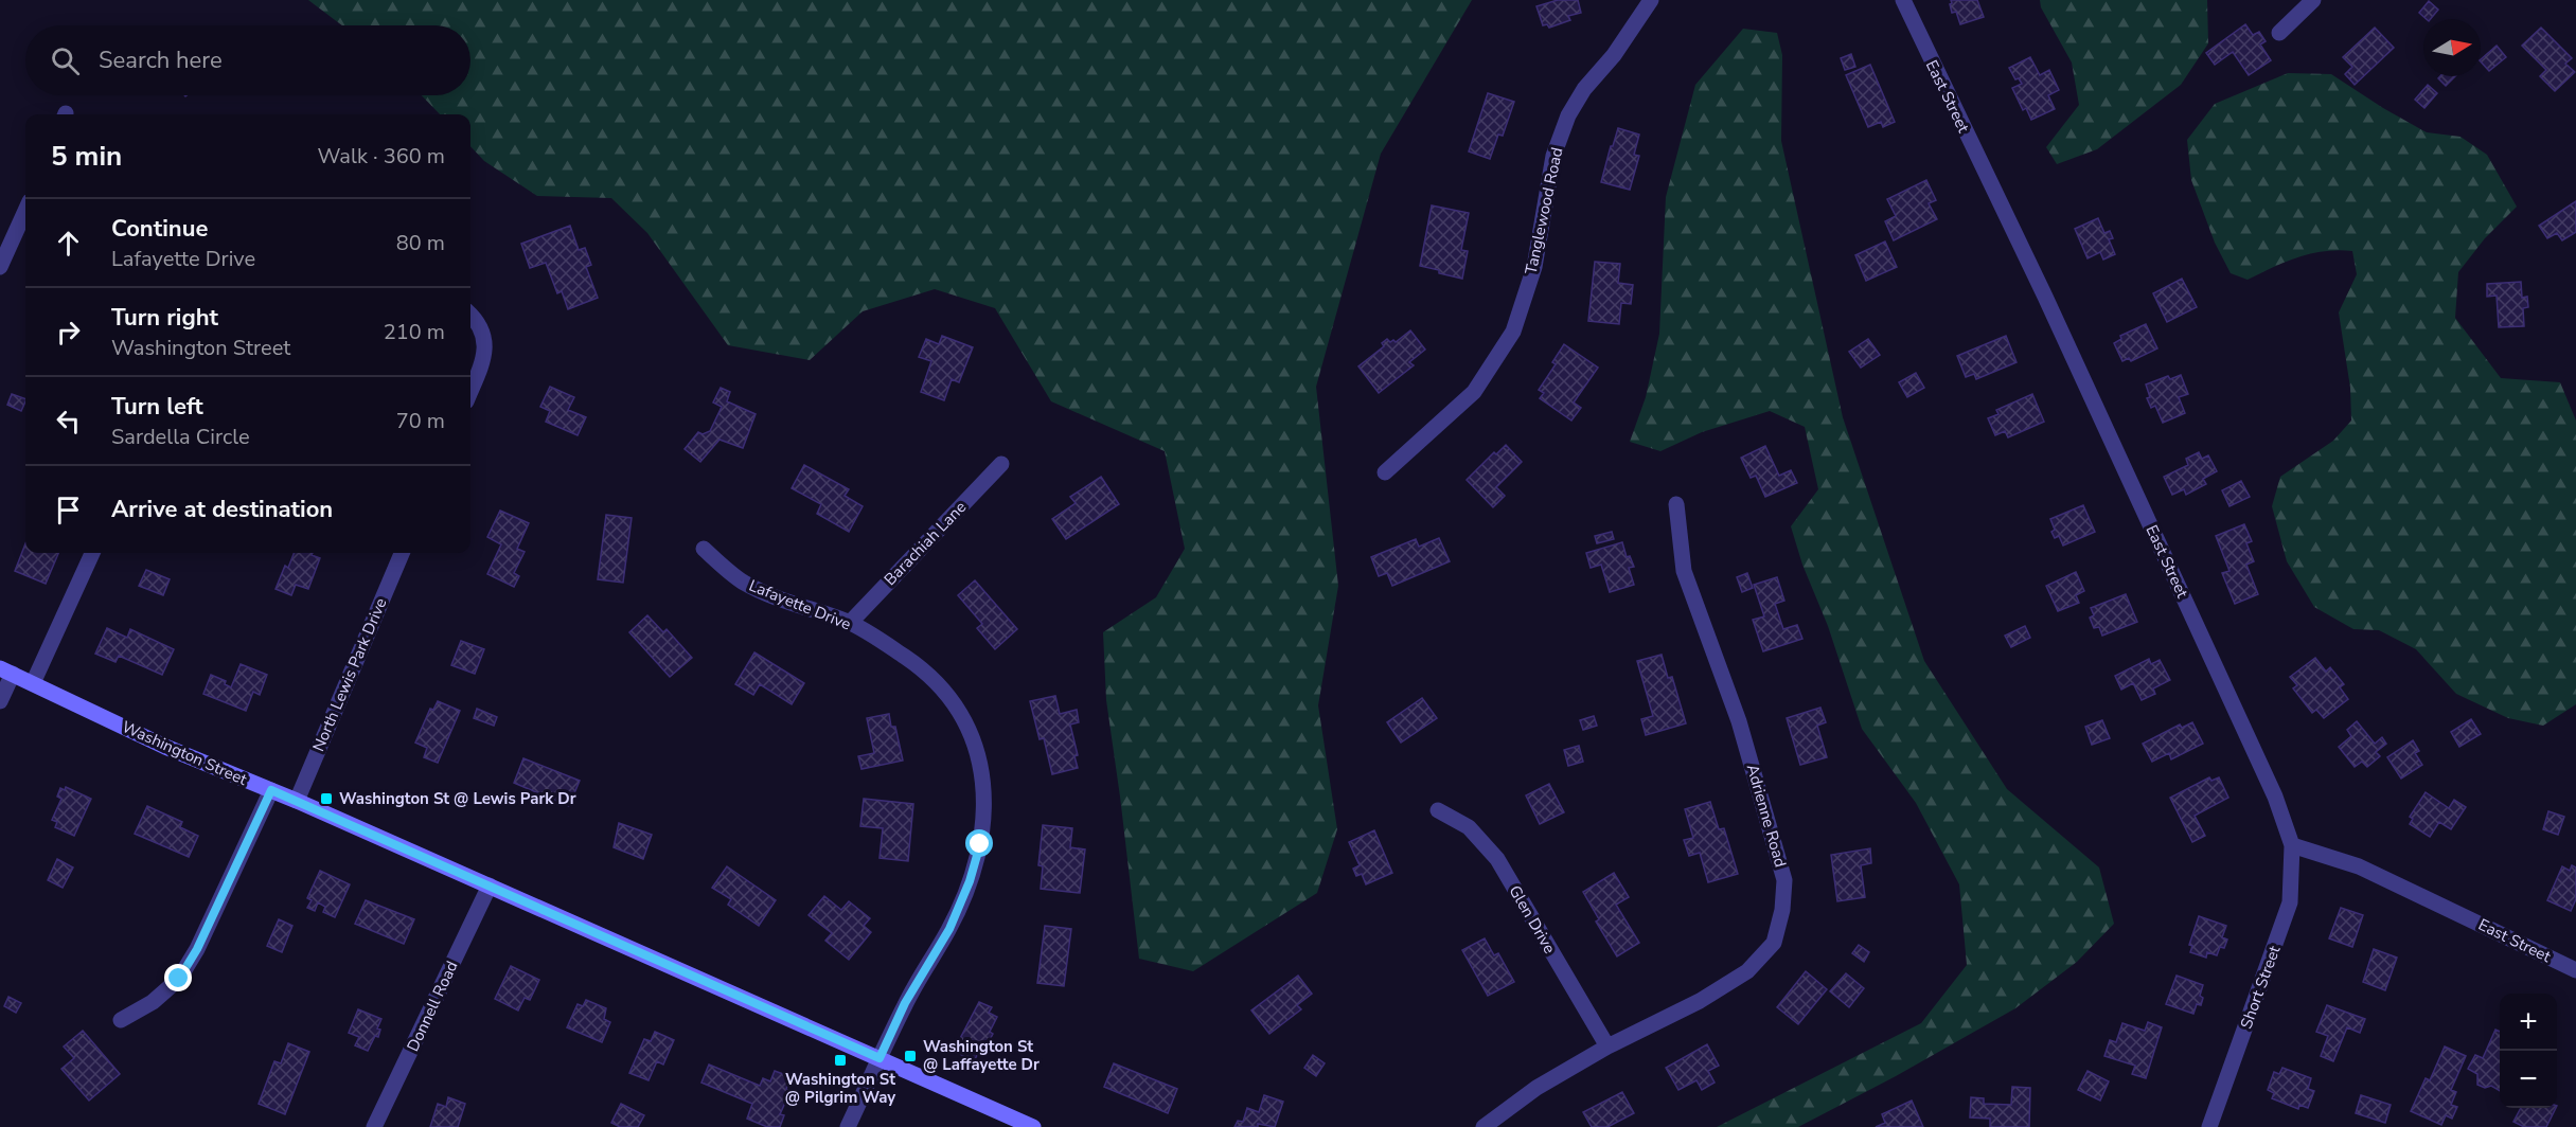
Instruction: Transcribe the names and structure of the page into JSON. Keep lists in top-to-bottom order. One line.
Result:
{"streets":{"main road":["Washington Street"],"street":["East Street","Tanglewood Road","Barachiah Lane","Lafayette Drive","North Lewis Park Drive","Adrienne Road","Glen Drive","Short Street","Donnell Road"]},"crossings":[["East Street","Short Street"],["Barachiah Lane","Lafayette Drive"],["Lafayette Drive","Washington Street"],["North Lewis Park Drive","Washington Street"],["Washington Street","Donnell Road"],["Adrienne Road","Glen Drive"]],"places":{"transit":["Washington St @ Lewis Park Dr","Washington St @ Laffayette Dr","Washington St @ Pilgrim Way"]},"north":"right","page":{"search":"Search here","heading":["5 min","Walk · 360 m"],"list":[["Continue","Lafayette Drive","80 m"],["Turn right","Washington Street","210 m"],["Turn left","Sardella Circle","70 m"],"Arrive at destination"],"map_buttons":["+","−"]}}
